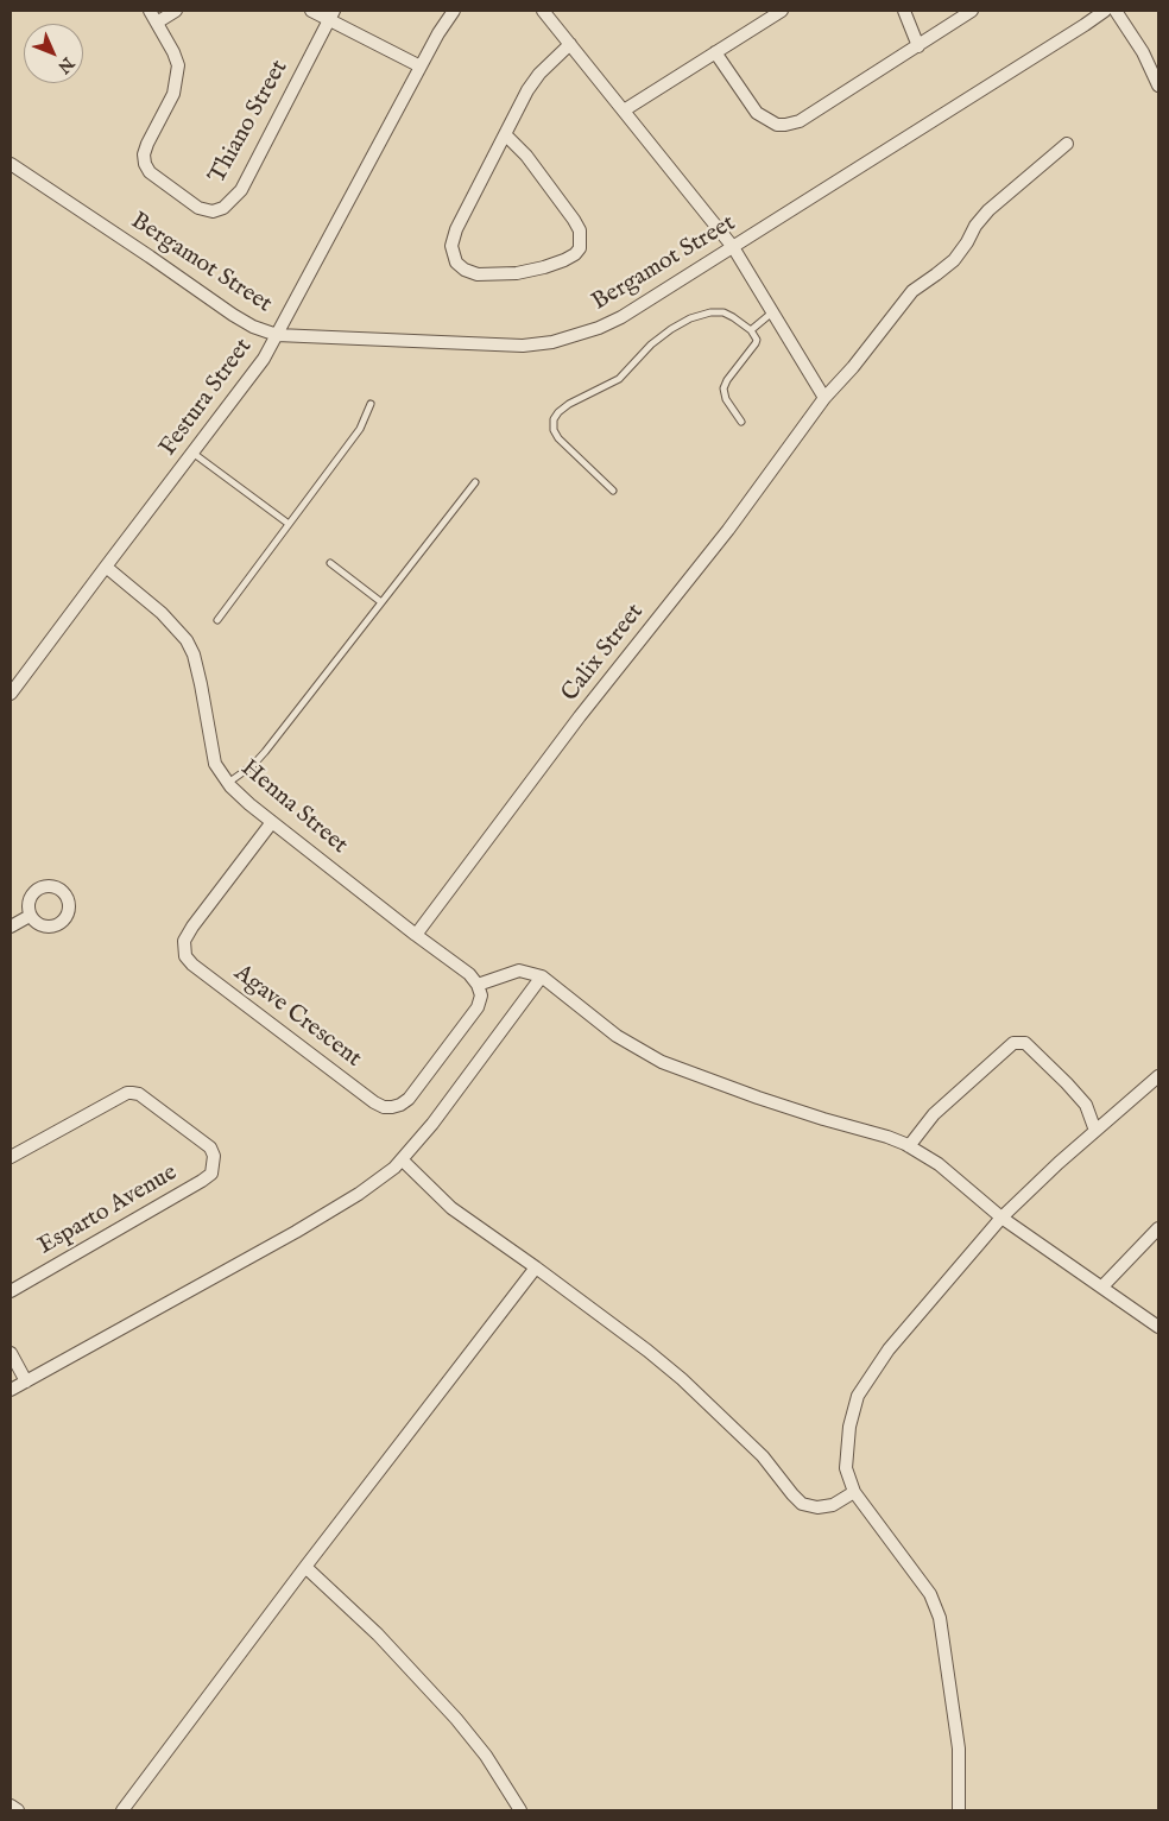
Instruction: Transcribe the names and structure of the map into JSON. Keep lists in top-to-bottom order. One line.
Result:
{"streets":{"street":["Thiano Street","Bergamot Street","Festura Street","Calix Street","Henna Street","Agave Crescent","Esparto Avenue"]},"crossings":[["Bergamot Street","Festura Street"],["Festura Street","Henna Street"],["Calix Street","Henna Street"],["Henna Street","Agave Crescent"]],"north":"bottom right"}
